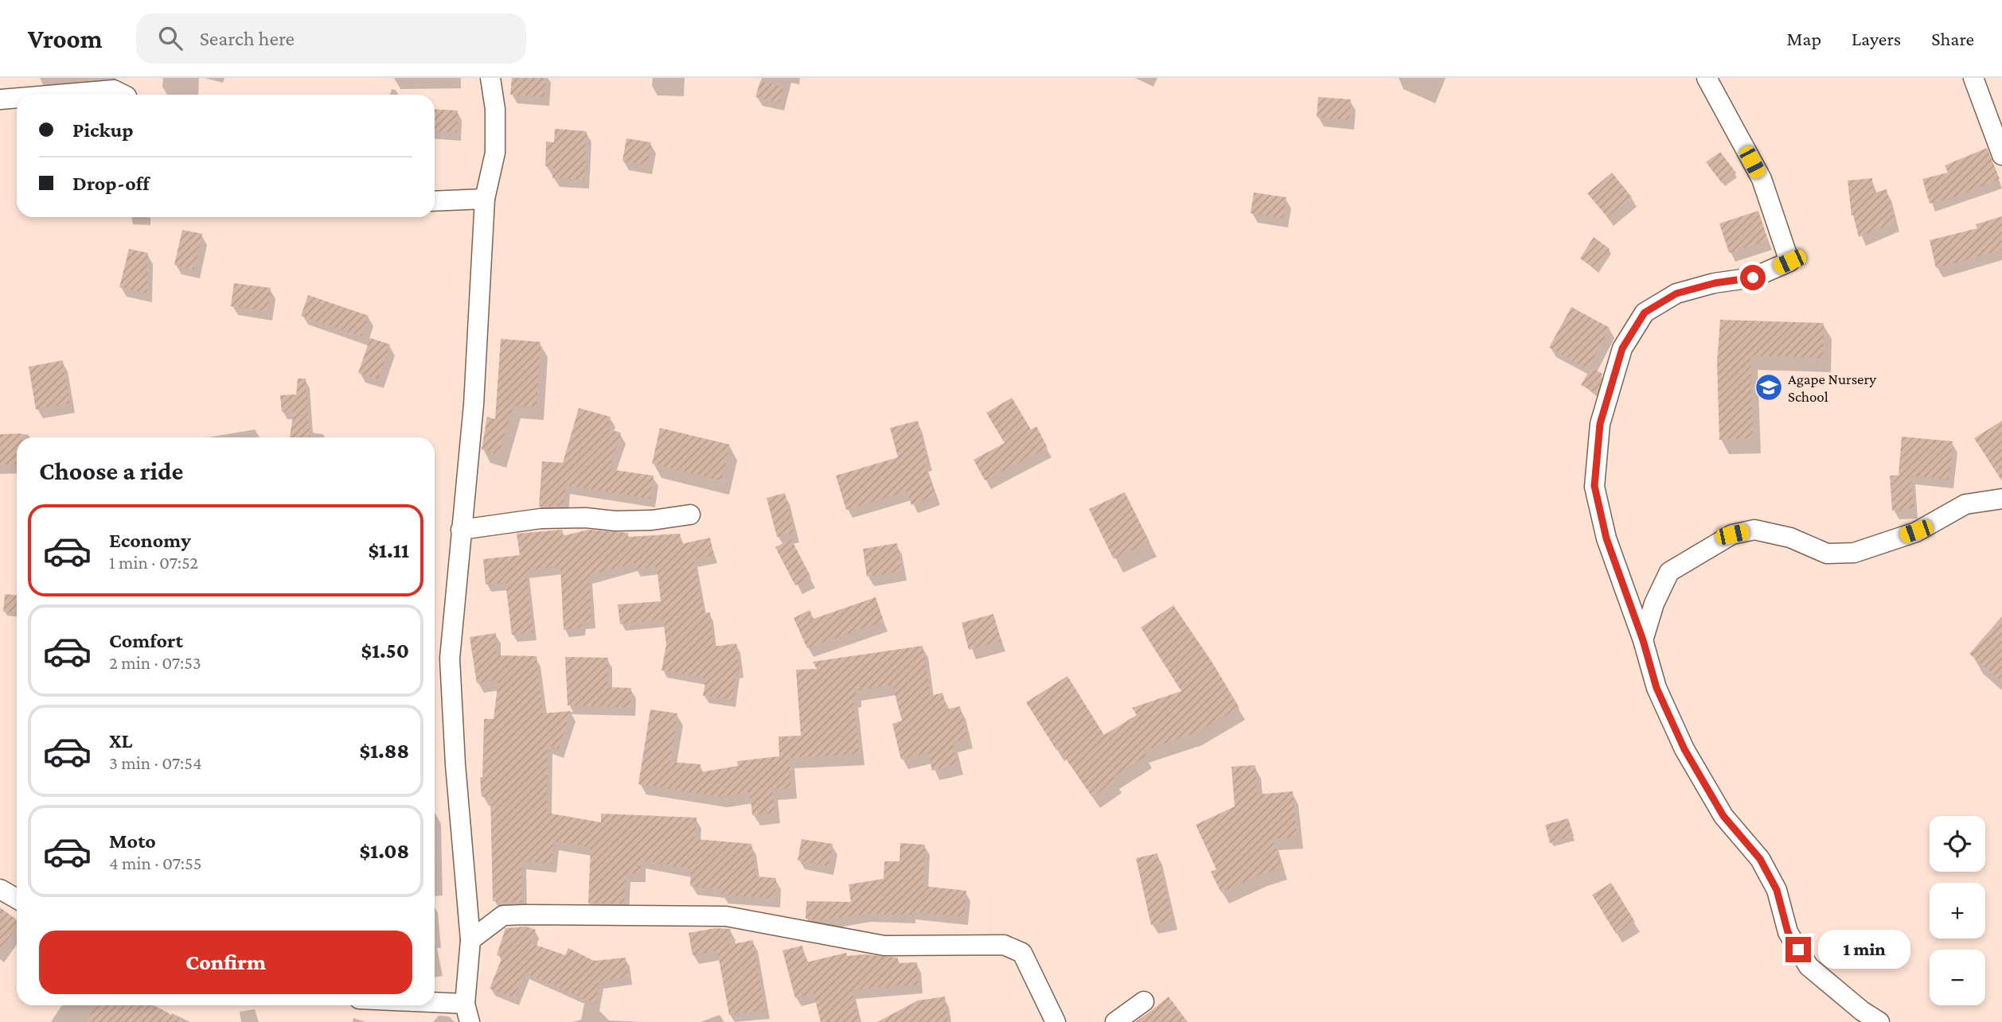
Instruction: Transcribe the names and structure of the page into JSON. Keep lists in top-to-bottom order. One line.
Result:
{"places":{"school or university":["Agape Nursery School"]},"page":{"header":"Vroom","search":"Search here","nav":["Map","Layers","Share"],"banner":["Pickup","Drop-off"],"heading":"Choose a ride","list":[{"name":"Economy","note":"1 min · 07:52","value":"$1.11"},{"name":"Comfort","note":"2 min · 07:53","value":"$1.50"},{"name":"XL","note":"3 min · 07:54","value":"$1.88"},{"name":"Moto","note":"4 min · 07:55","value":"$1.08"}],"map_buttons":["+","−"],"buttons":"Confirm","bubble":"1 min"}}
